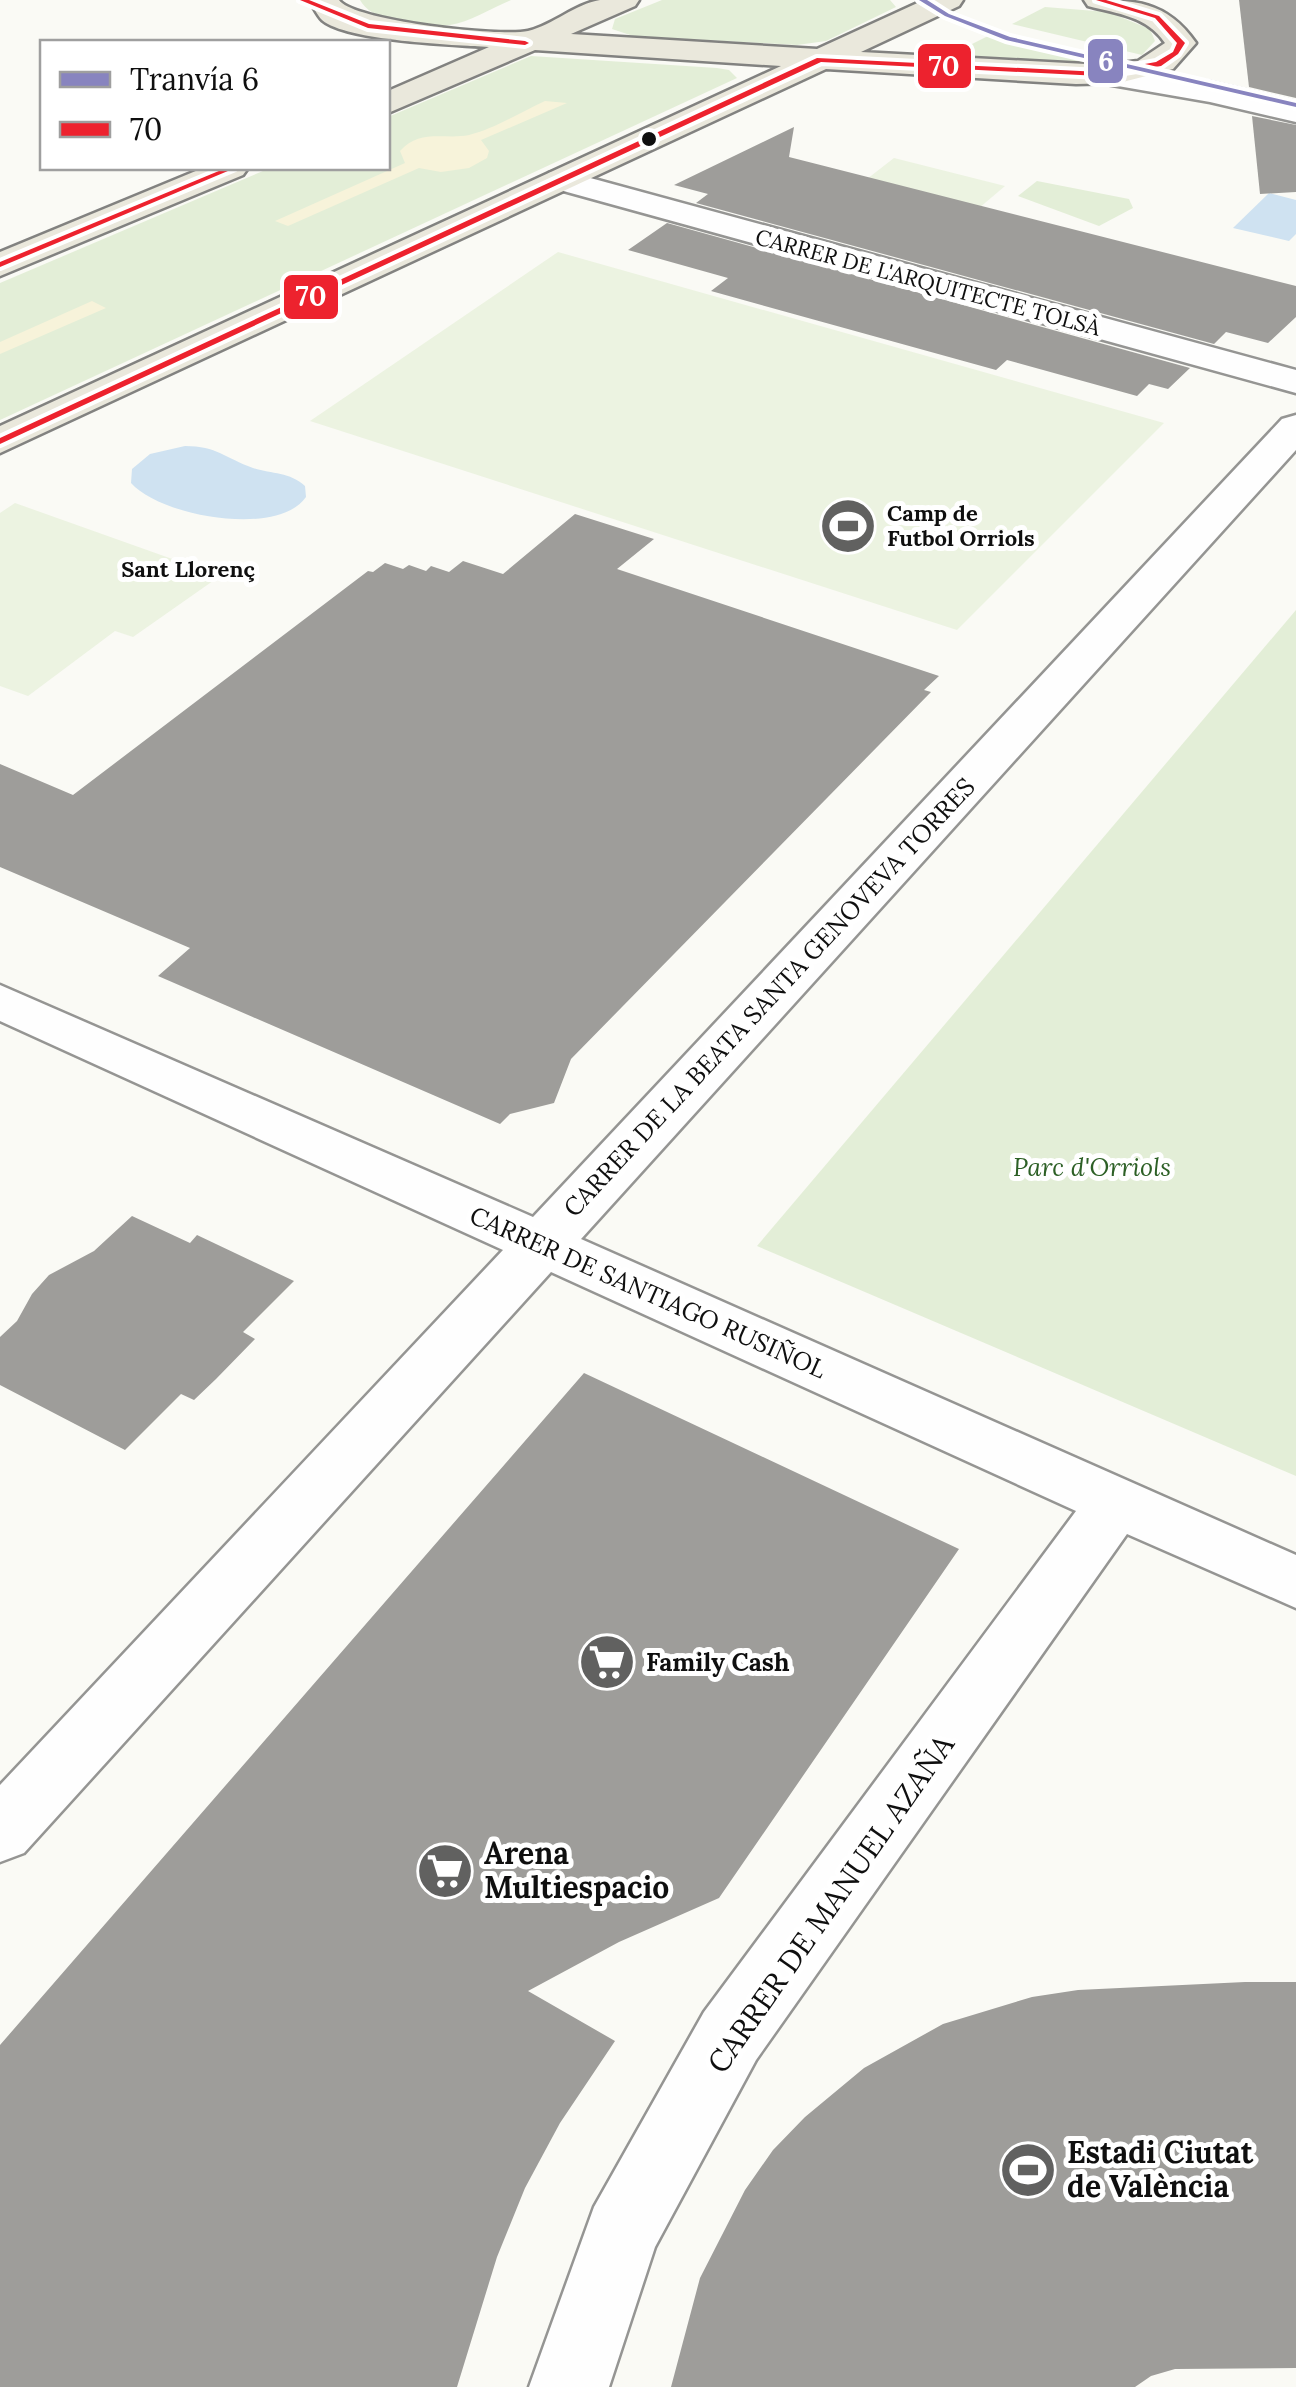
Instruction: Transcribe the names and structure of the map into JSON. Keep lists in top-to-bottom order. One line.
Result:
{"streets":{"street":["CARRER DE L'ARQUITECTE TOLSÀ","CARRER DE LA BEATA SANTA GENOVEVA TORRES","CARRER DE SANTIAGO RUSIÑOL","CARRER DE MANUEL AZAÑA"]},"crossings":[["CARRER DE LA BEATA SANTA GENOVEVA TORRES","CARRER DE SANTIAGO RUSIÑOL"],["CARRER DE SANTIAGO RUSIÑOL","CARRER DE MANUEL AZAÑA"]],"districts":["Sant Llorenç"],"parks":["Parc d'Orriols"],"places":{"sports":["Camp de Futbol Orriols","Estadi Ciutat de València"],"supermarket":["Family Cash","Arena Multiespacio"]},"lines":["tram line 6","transit line 70"],"legend":["Tranvía 6","70"]}
